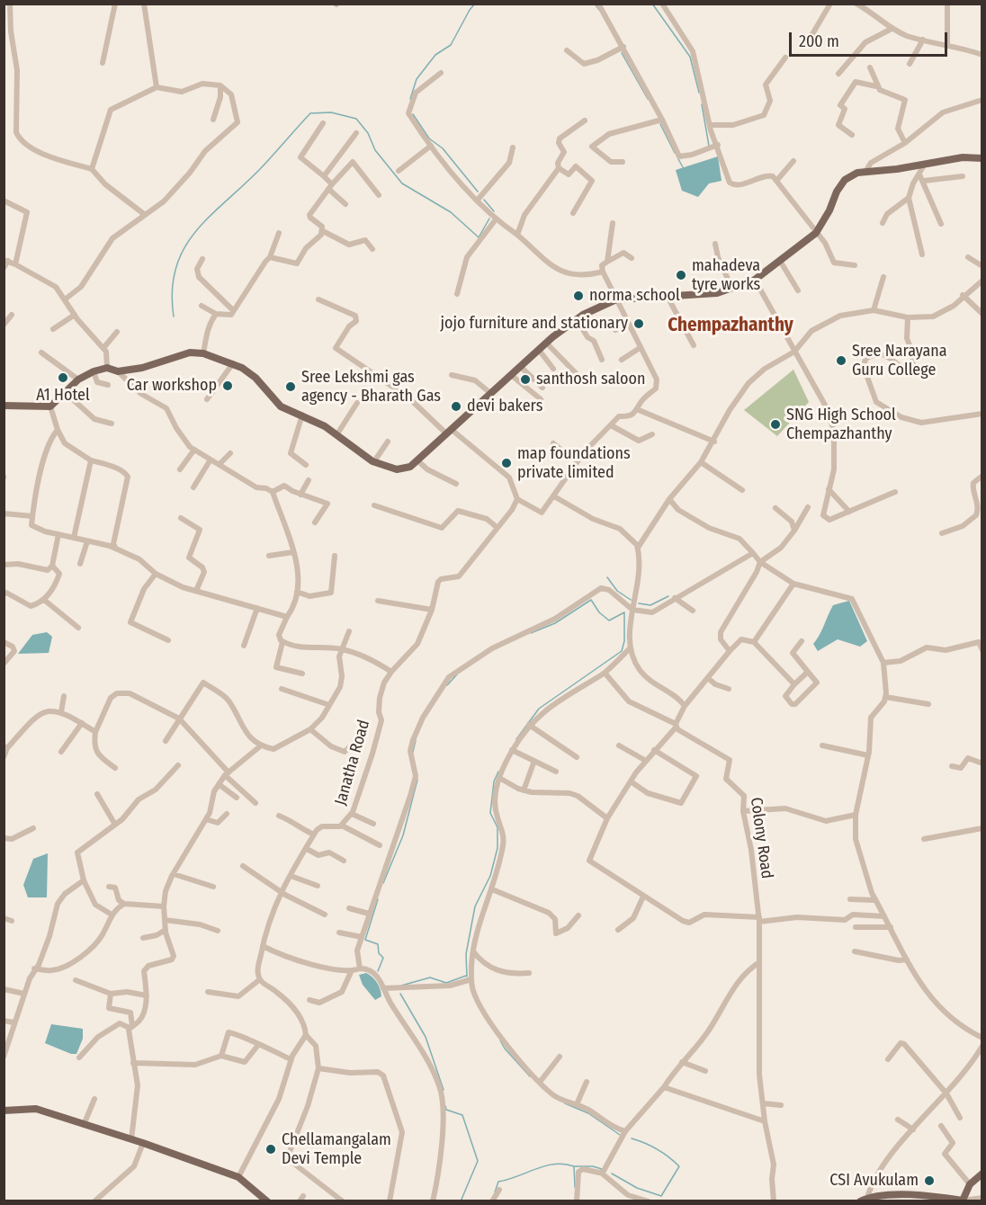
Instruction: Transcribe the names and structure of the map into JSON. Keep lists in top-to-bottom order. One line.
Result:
{"streets":{"street":["Janatha Road","Colony Road"]},"districts":["Chempazhanthy"],"places":["mahadeva tyre works","norma school","jojo furniture and stationary","Sree Narayana Guru College","A1 Hotel","santhosh saloon","Car workshop","Sree Lekshmi gas agency - Bharath Gas","devi bakers","SNG High School Chempazhanthy","map foundations private limited","Chellamangalam Devi Temple","CSI Avukulam"],"scale_bar":"200 m"}
